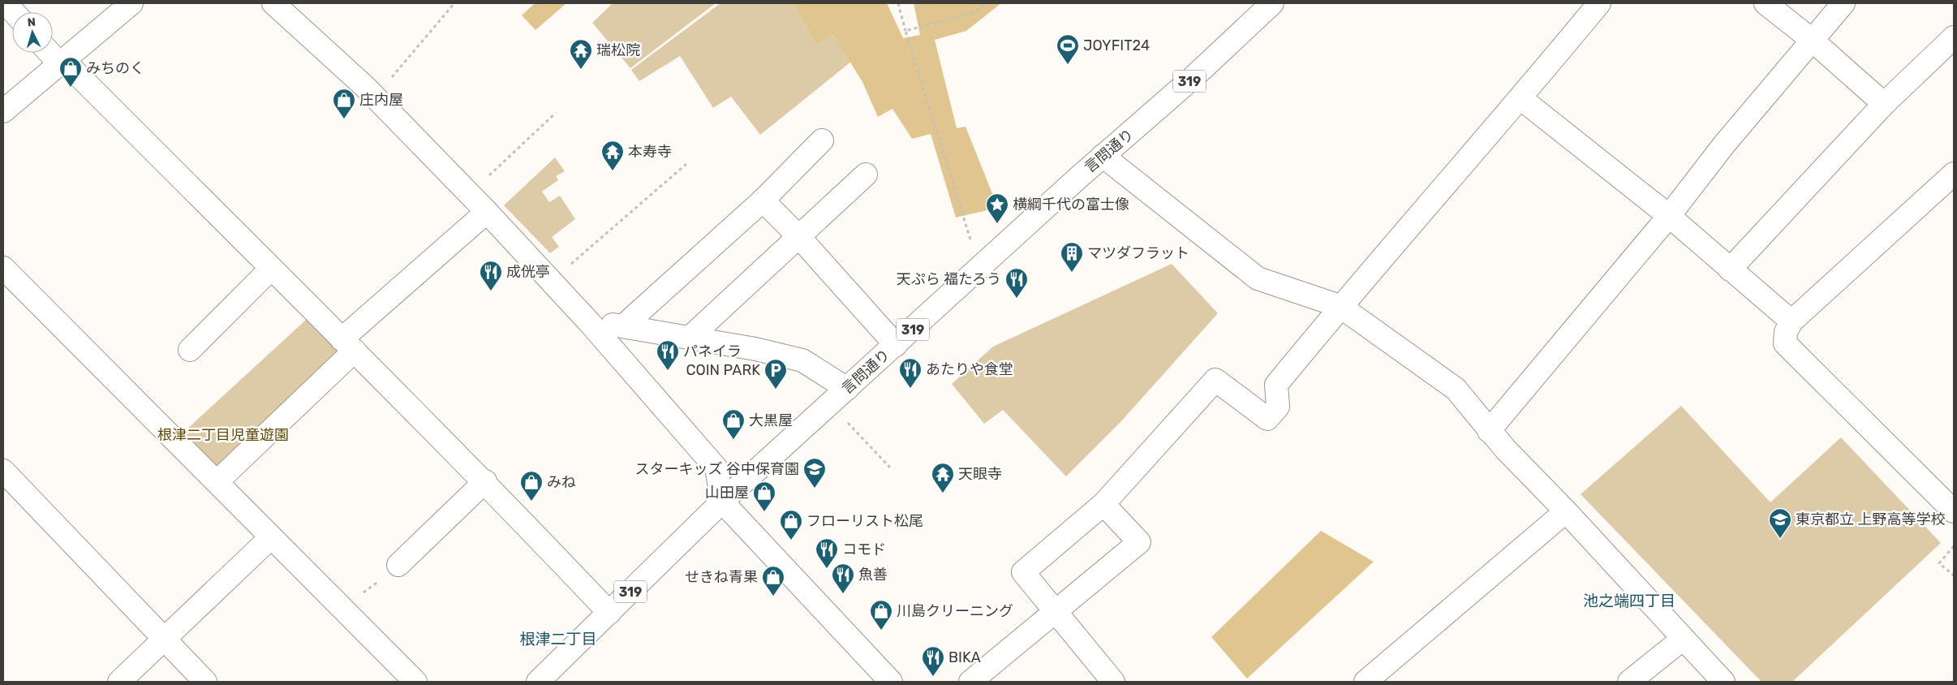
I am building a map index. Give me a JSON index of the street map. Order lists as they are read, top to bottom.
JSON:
{
  "streets": {
    "street": ["319", "言問通り"]
  },
  "districts": ["池之端四丁目", "根津二丁目"],
  "parks": ["根津二丁目児童遊園"],
  "places": {
    "sports": ["JOYFIT24"],
    "temple": ["瑞松院", "本寿寺", "天眼寺"],
    "shop": [
      "みちのく",
      "庄内屋",
      "大黒屋",
      "みね",
      "山田屋",
      "フローリスト松尾",
      "せきね青果",
      "川島クリーニング"
    ],
    "place": ["横綱千代の富士像"],
    "building": ["マツダフラット"],
    "restaurant": [
      "成侊亭",
      "天ぷら 福たろう",
      "パネイラ",
      "あたりや食堂",
      "コモド",
      "魚善",
      "BIKA"
    ],
    "parking": ["COIN PARK"],
    "school or university": ["スターキッズ 谷中保育園", "東京都立 上野高等学校"]
  },
  "north": "top"
}
